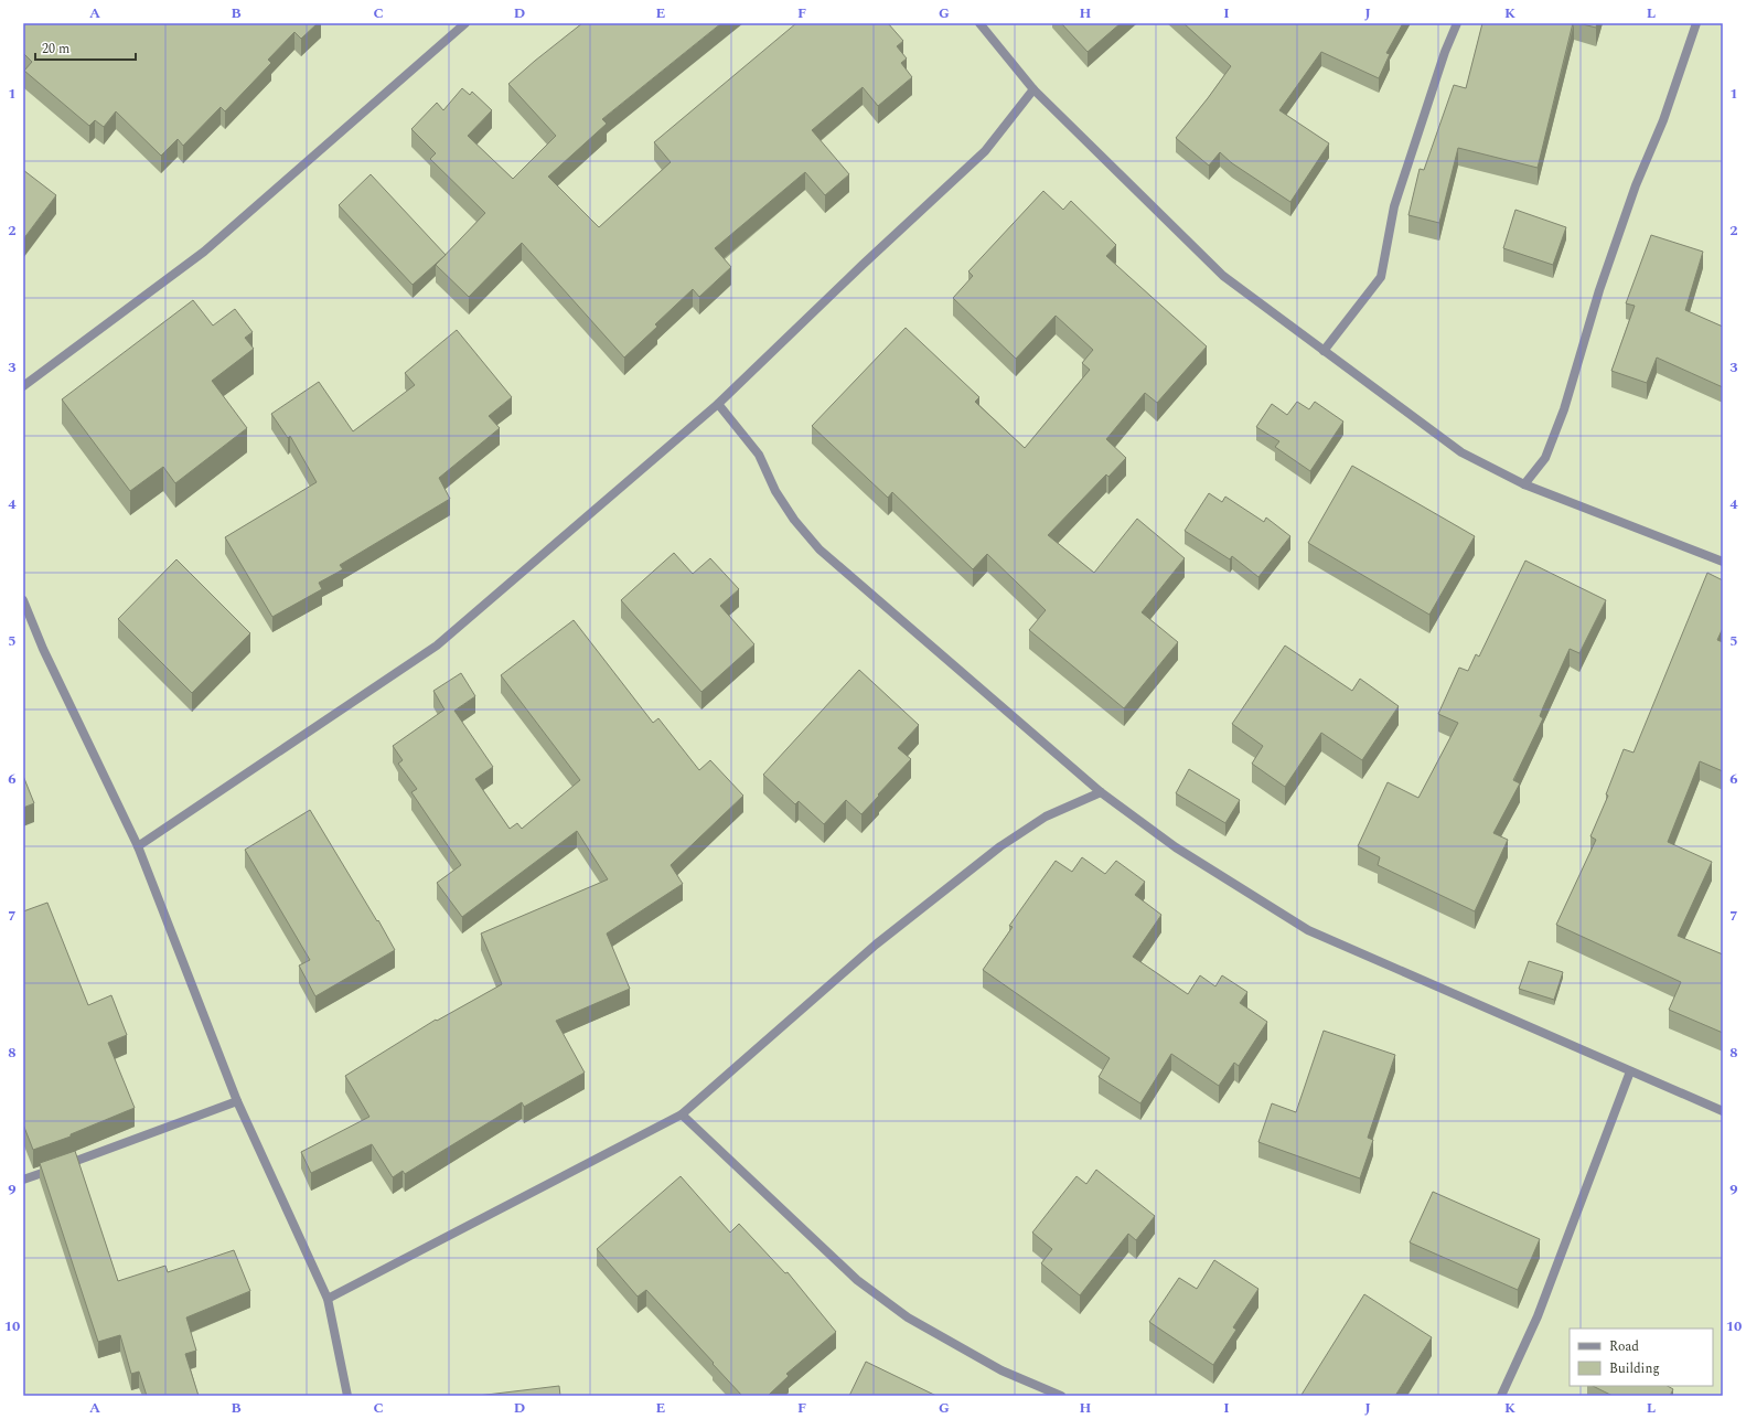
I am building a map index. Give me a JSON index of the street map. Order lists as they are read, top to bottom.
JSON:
{
  "legend": ["Road", "Building"],
  "scale_bar": "20 m",
  "grid": {
    "columns": [
      "A",
      "B",
      "C",
      "D",
      "E",
      "F",
      "G",
      "H",
      "I",
      "J",
      "K",
      "L"
    ],
    "rows": [
      "1",
      "2",
      "3",
      "4",
      "5",
      "6",
      "7",
      "8",
      "9",
      "10"
    ]
  }
}
